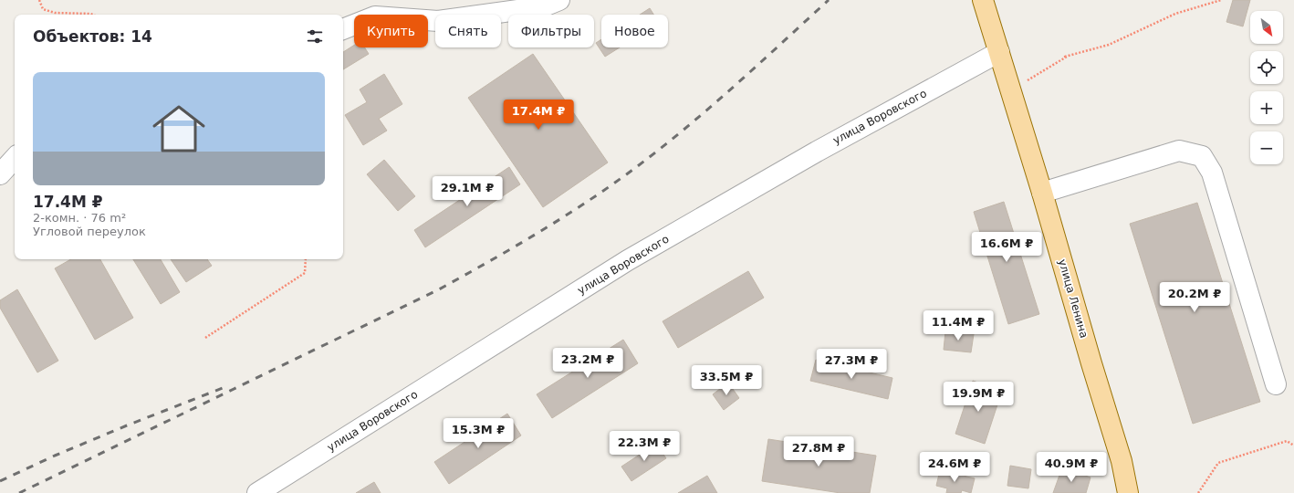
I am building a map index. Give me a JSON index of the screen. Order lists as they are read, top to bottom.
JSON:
{
  "streets": {
    "main road": ["улица Ленина"],
    "street": ["улица Воровского"]
  },
  "crossings": [
    ["улица Воровского", "улица Ленина"]
  ],
  "north": "bottom right",
  "page": {
    "map_buttons": ["+", "−"],
    "chip": [
      "Купить",
      "Снять",
      "Фильтры",
      "Новое"
    ],
    "heading": "Объектов: 14",
    "list": [
      {
        "name": "17.4M ₽",
        "note": "2-комн. · 76 m² · Угловой переулок"
      }
    ],
    "price": [
      "17.4M ₽",
      "29.1M ₽",
      "16.6M ₽",
      "20.2M ₽",
      "11.4M ₽",
      "23.2M ₽",
      "27.3M ₽",
      "33.5M ₽",
      "19.9M ₽",
      "15.3M ₽",
      "22.3M ₽",
      "27.8M ₽",
      "24.6M ₽",
      "40.9M ₽"
    ]
  }
}
